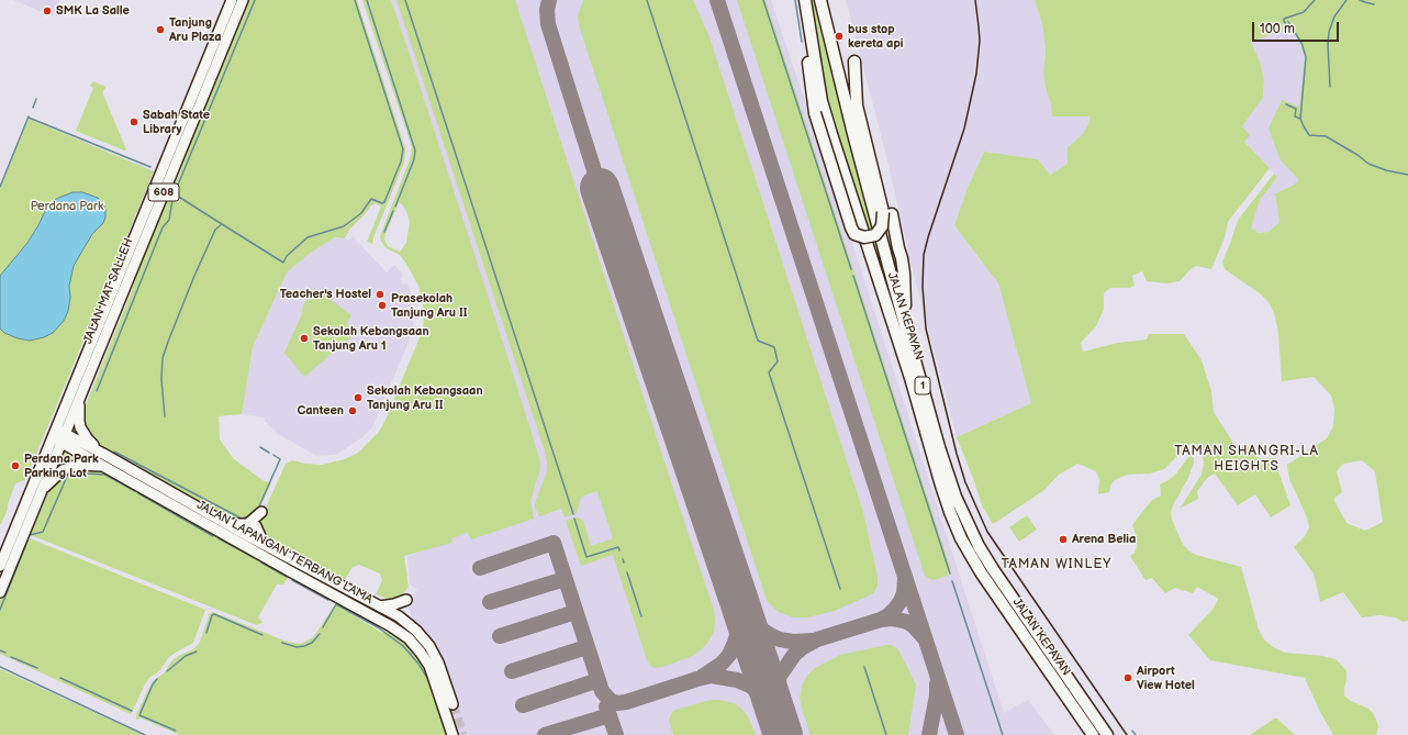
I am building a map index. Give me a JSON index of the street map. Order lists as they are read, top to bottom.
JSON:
{
  "streets": {
    "highway": ["JALAN KEPAYAN", "1"],
    "main road": ["608", "JALAN MAT SALLEH", "JALAN LAPANGAN TERBANG LAMA"]
  },
  "crossings": [
    ["JALAN MAT SALLEH", "JALAN LAPANGAN TERBANG LAMA"]
  ],
  "districts": ["TAMAN SHANGRI-LA HEIGHTS", "TAMAN WINLEY"],
  "parks": ["Perdana Park"],
  "places": [
    "SMK La Salle",
    "Tanjung Aru Plaza",
    "bus stop kereta api",
    "Sabah State Library",
    "Teacher's Hostel",
    "Prasekolah Tanjung Aru II",
    "Sekolah Kebangsaan Tanjung Aru 1",
    "Sekolah Kebangsaan Tanjung Aru II",
    "Canteen",
    "Perdana Park Parking Lot",
    "Arena Belia",
    "Airport View Hotel"
  ],
  "scale_bar": "100 m"
}
